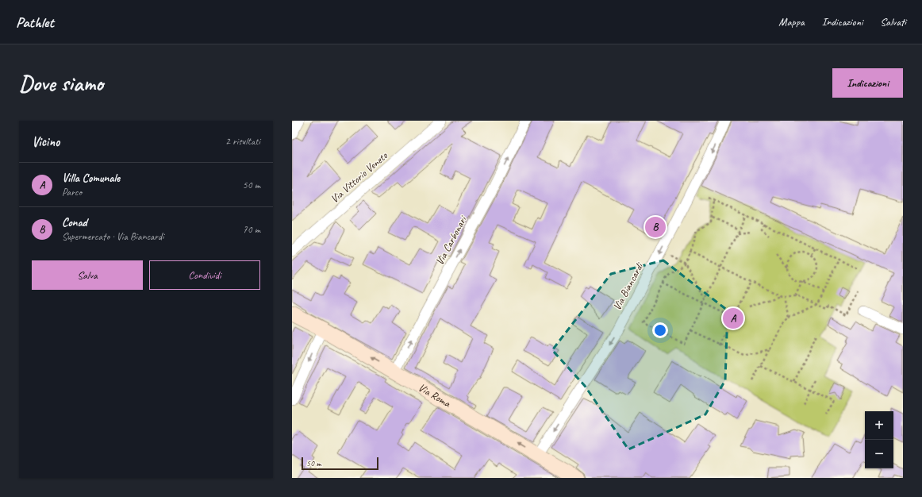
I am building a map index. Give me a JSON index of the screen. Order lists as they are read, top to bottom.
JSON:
{
  "streets": {
    "street": [
      "Via Vittorio Veneto",
      "Via Carbonari",
      "Via Biancardi",
      "Via Roma"
    ]
  },
  "crossings": [
    ["Via Carbonari", "Via Roma"],
    ["Via Biancardi", "Via Roma"]
  ],
  "one_way": ["Via Carbonari", "Via Biancardi", "Via Roma"],
  "scale_bar": "50 m",
  "page": {
    "header": "Pathlet",
    "nav": ["Mappa", "Indicazioni", "Salvati"],
    "buttons": [
      "Indicazioni",
      ["Salva", "Condividi"]
    ],
    "title": "Dove siamo",
    "heading": ["Vicino", "2 risultati"],
    "list": [
      {
        "mark": "A",
        "name": "Villa Comunale",
        "note": "Parco",
        "value": "50 m"
      },
      {
        "mark": "B",
        "name": "Conad",
        "note": "Supermercato · Via Biancardi",
        "value": "70 m"
      }
    ],
    "pins": ["B", "A"],
    "map_buttons": ["+", "−"],
    "scale": "50 m"
  }
}
